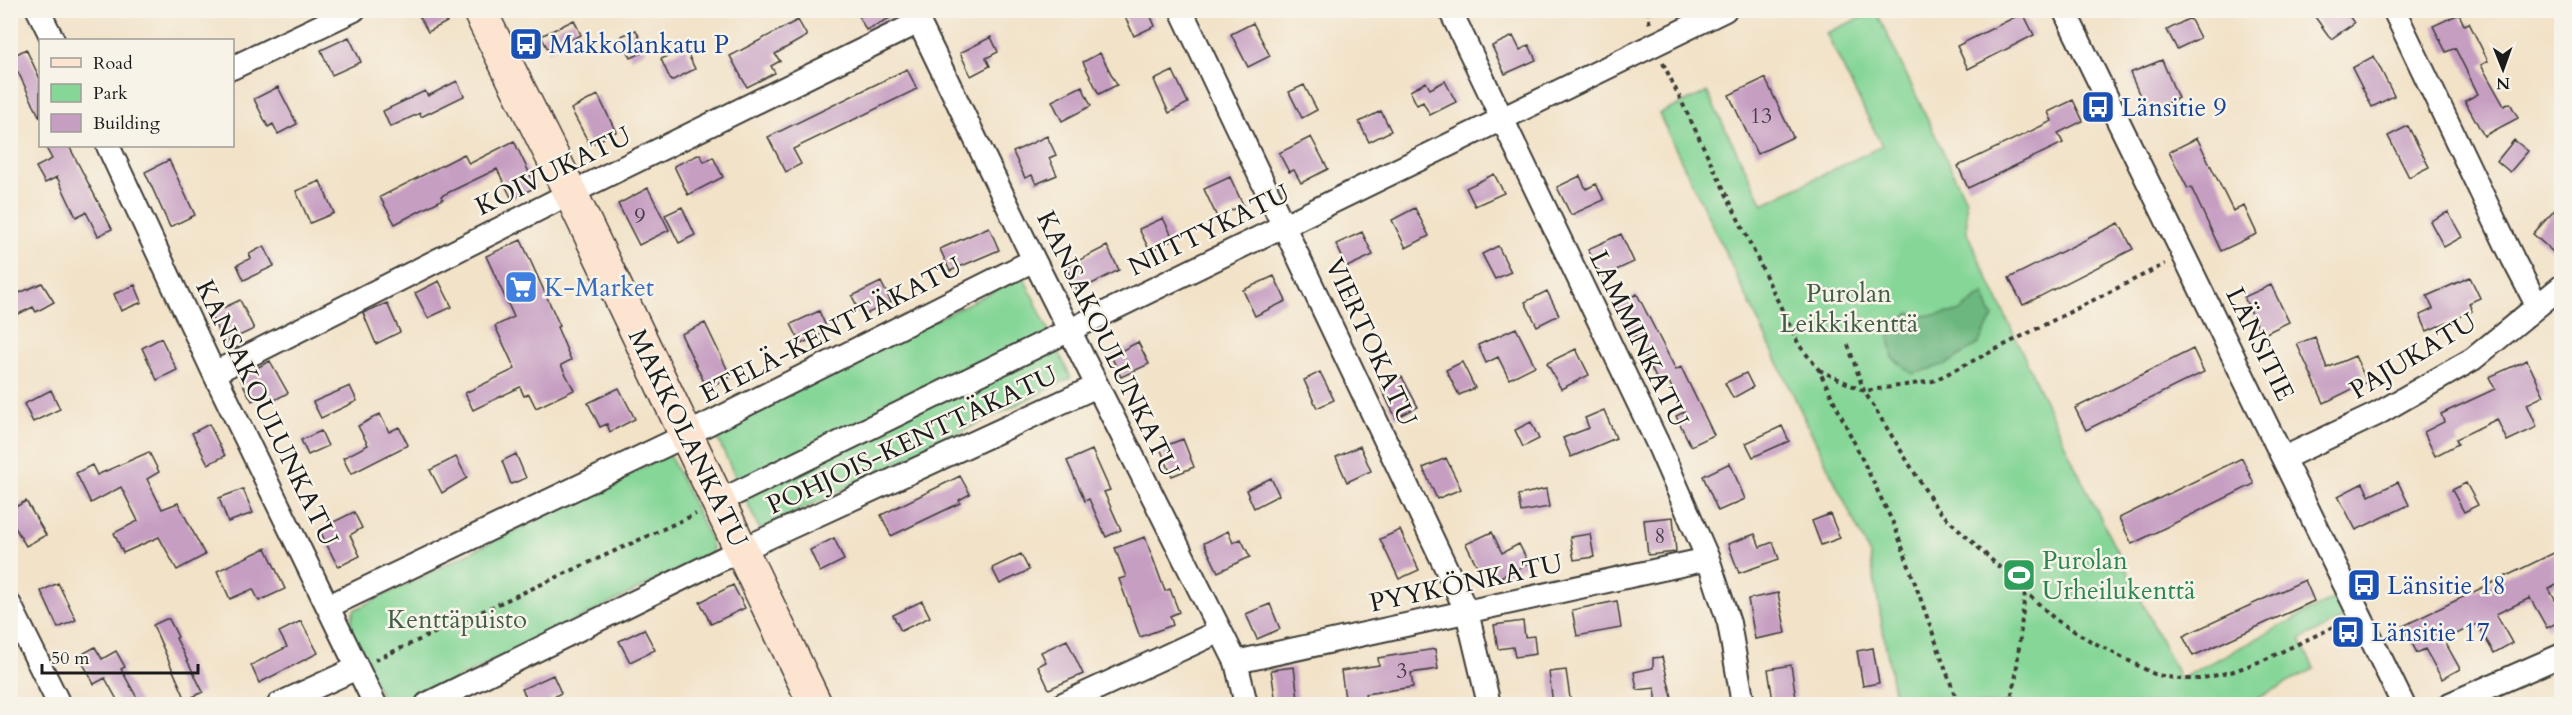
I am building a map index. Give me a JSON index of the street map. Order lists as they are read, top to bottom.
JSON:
{
  "streets": {
    "street": [
      "KOIVUKATU",
      "NIITTYKATU",
      "ETELÄ-KENTTÄKATU",
      "LAMMINKATU",
      "VIERTOKATU",
      "KANSAKOULUNKATU",
      "LÄNSITIE",
      "PAJUKATU",
      "MAKKOLANKATU",
      "POHJOIS-KENTTÄKATU",
      "PYYKÖNKATU"
    ]
  },
  "crossings": [
    ["KOIVUKATU", "KANSAKOULUNKATU"],
    ["KOIVUKATU", "MAKKOLANKATU"],
    ["NIITTYKATU", "LAMMINKATU"],
    ["NIITTYKATU", "VIERTOKATU"],
    ["NIITTYKATU", "KANSAKOULUNKATU"],
    ["NIITTYKATU", "MAKKOLANKATU"],
    ["ETELÄ-KENTTÄKATU", "KANSAKOULUNKATU"],
    ["ETELÄ-KENTTÄKATU", "MAKKOLANKATU"],
    ["LAMMINKATU", "PYYKÖNKATU"],
    ["VIERTOKATU", "PYYKÖNKATU"],
    ["KANSAKOULUNKATU", "POHJOIS-KENTTÄKATU"],
    ["KANSAKOULUNKATU", "PYYKÖNKATU"],
    ["LÄNSITIE", "PAJUKATU"],
    ["MAKKOLANKATU", "POHJOIS-KENTTÄKATU"]
  ],
  "parks": ["Purolan Leikkikenttä", "Kenttäpuisto"],
  "places": {
    "bus stop": [
      "Makkolankatu P",
      "Länsitie 9",
      "Länsitie 18",
      "Länsitie 17"
    ],
    "supermarket": ["K-Market"],
    "sports": ["Purolan Urheilukenttä"]
  },
  "house_numbers": [
    "13",
    "9",
    "8",
    "3"
  ],
  "legend": ["Road", "Park", "Building"],
  "scale_bar": "50 m",
  "north": "bottom"
}
